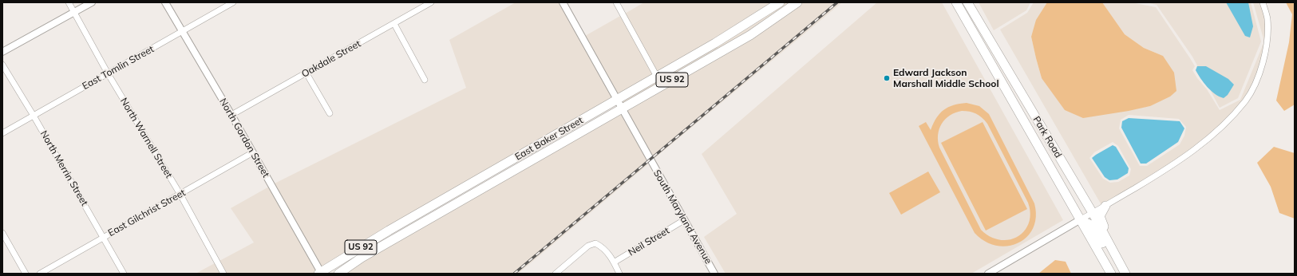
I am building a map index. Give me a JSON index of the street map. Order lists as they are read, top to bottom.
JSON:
{
  "streets": {
    "main road": ["US 92", "Park Road", "East Baker Street"],
    "street": [
      "Oakdale Street",
      "East Tomlin Street",
      "North Warnell Street",
      "North Gordon Street",
      "North Merrin Street",
      "East Gilchrist Street",
      "South Maryland Avenue",
      "Neil Street"
    ]
  },
  "crossings": [
    ["Oakdale Street", "North Gordon Street"],
    ["East Tomlin Street", "North Warnell Street"],
    ["East Tomlin Street", "North Gordon Street"],
    ["East Tomlin Street", "North Merrin Street"],
    ["North Warnell Street", "East Gilchrist Street"],
    ["North Gordon Street", "East Baker Street"],
    ["North Gordon Street", "East Gilchrist Street"],
    ["East Baker Street", "South Maryland Avenue"],
    ["North Merrin Street", "East Gilchrist Street"],
    ["South Maryland Avenue", "Neil Street"]
  ],
  "places": ["Edward Jackson Marshall Middle School"]
}
